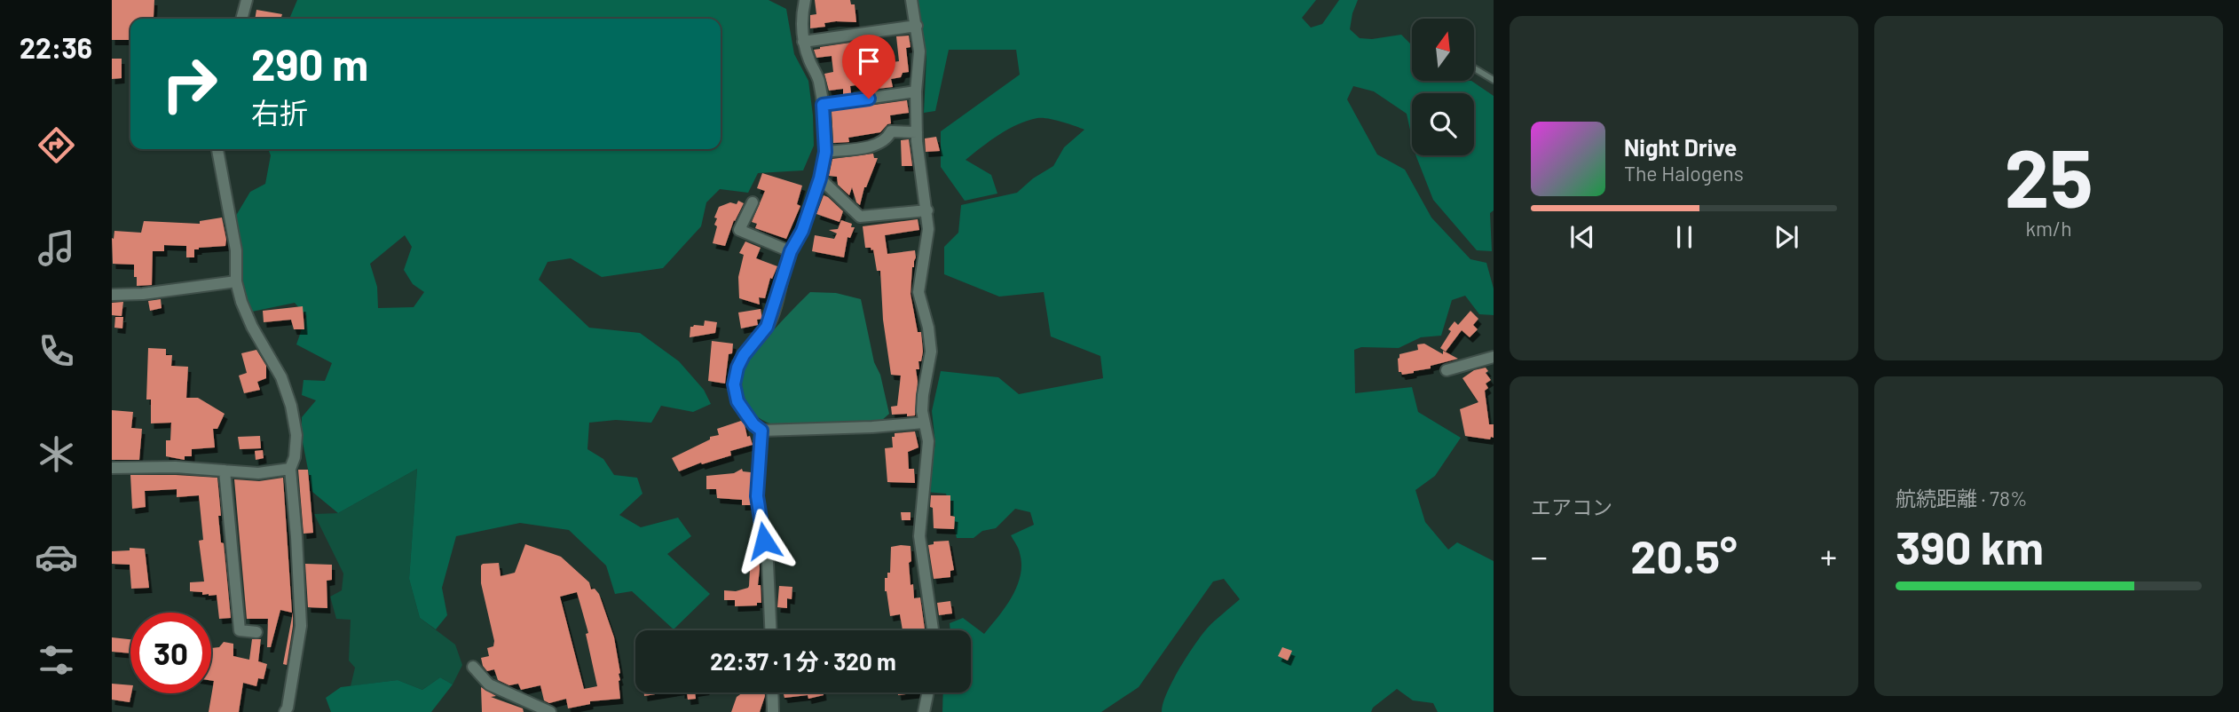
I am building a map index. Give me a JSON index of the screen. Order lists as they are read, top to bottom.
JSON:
{
  "north": "top",
  "page": {
    "tabs": "22:36",
    "tile": [
      ["25", "km/h"],
      "エアコン",
      ["航続距離 · 78%", "390 km"]
    ],
    "turn": ["290 m", "右折"],
    "song": ["Night Drive", "The Halogens"],
    "heat": ["−", "20.5°", "+"],
    "limit": "30",
    "trip": "22:37 · 1 分 · 320 m"
  }
}
